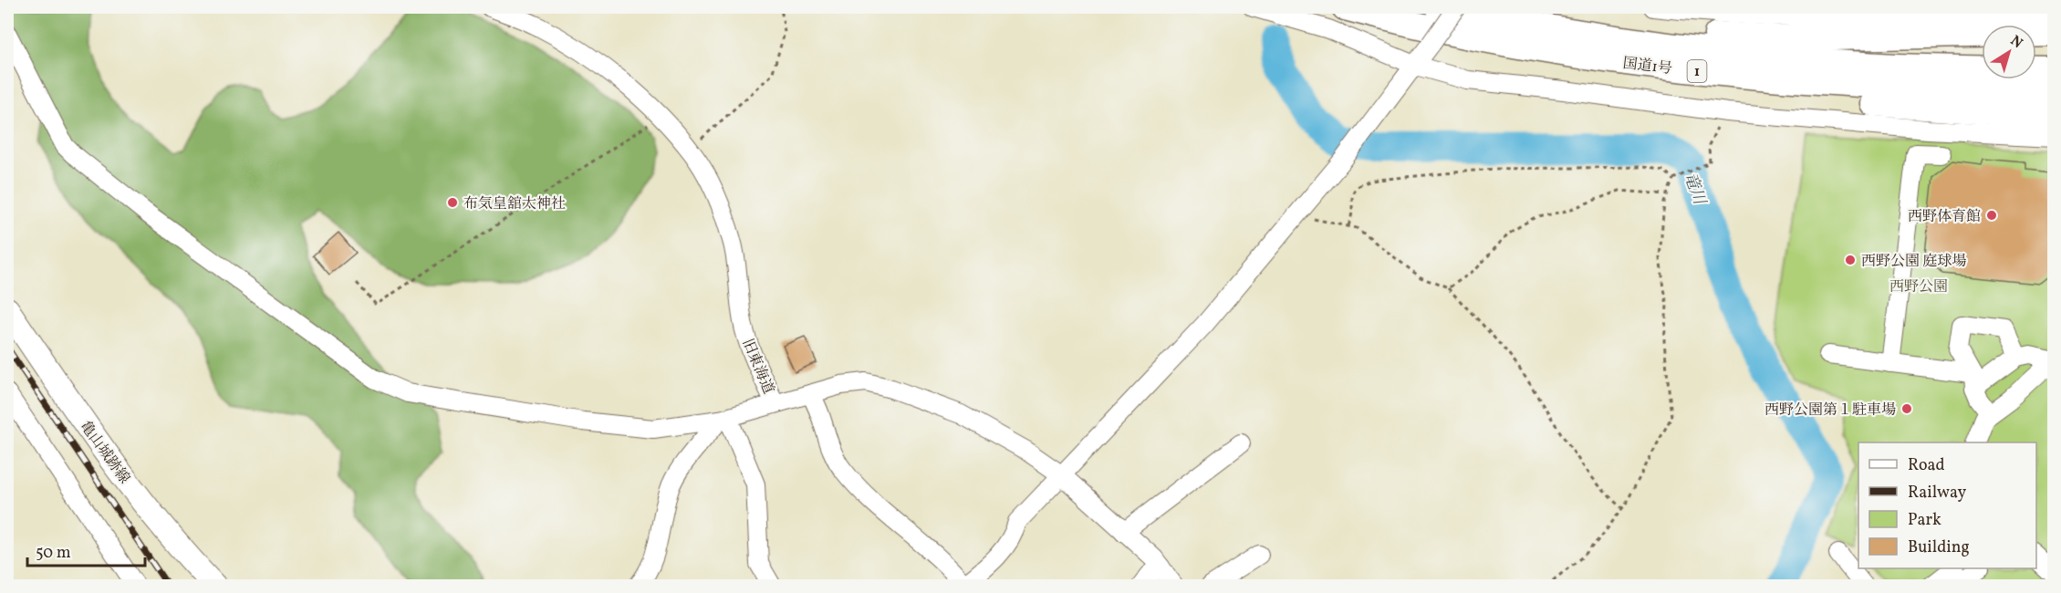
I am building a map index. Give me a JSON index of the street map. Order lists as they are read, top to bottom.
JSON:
{
  "streets": {
    "highway": ["国道1号", "1"],
    "main road": ["亀山城跡線"],
    "street": ["旧東海道"]
  },
  "water": ["竜川"],
  "parks": ["西野公園"],
  "places": [
    "布気皇舘太神社",
    "西野体育館",
    "西野公園 庭球場",
    "西野公園第１駐車場"
  ],
  "legend": [
    "Road",
    "Railway",
    "Park",
    "Building"
  ],
  "scale_bar": "50 m",
  "north": "top right"
}
